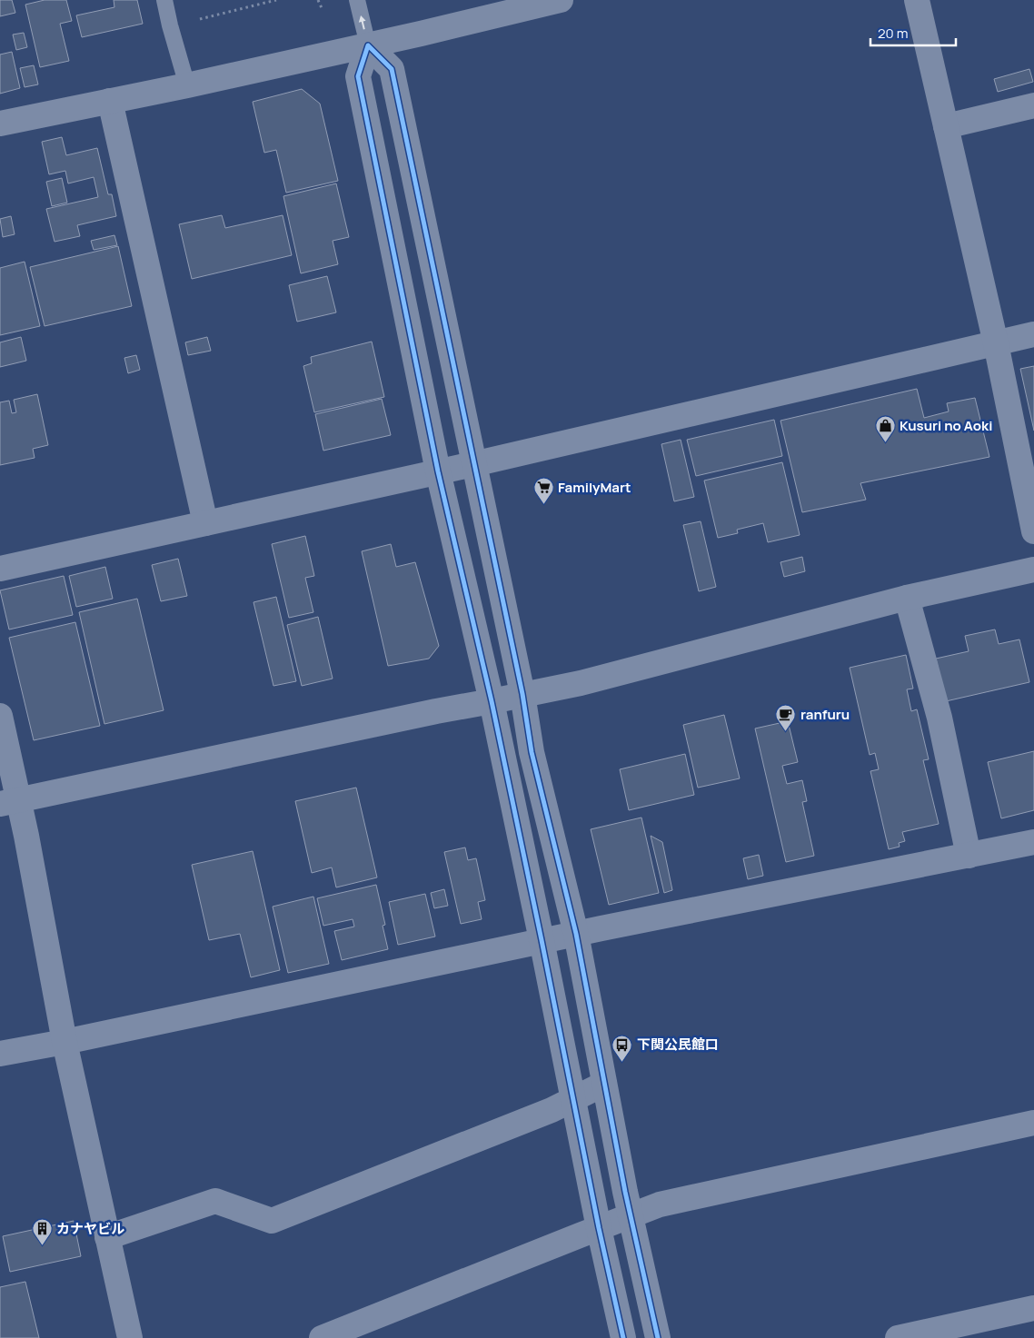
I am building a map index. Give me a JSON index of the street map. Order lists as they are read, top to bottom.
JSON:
{
  "places": {
    "shop": ["Kusuri no Aoki"],
    "supermarket": ["FamilyMart"],
    "cafe": ["ranfuru"],
    "bus stop": ["下関公民館口"],
    "building": ["カナヤビル"]
  },
  "scale_bar": "20 m"
}
